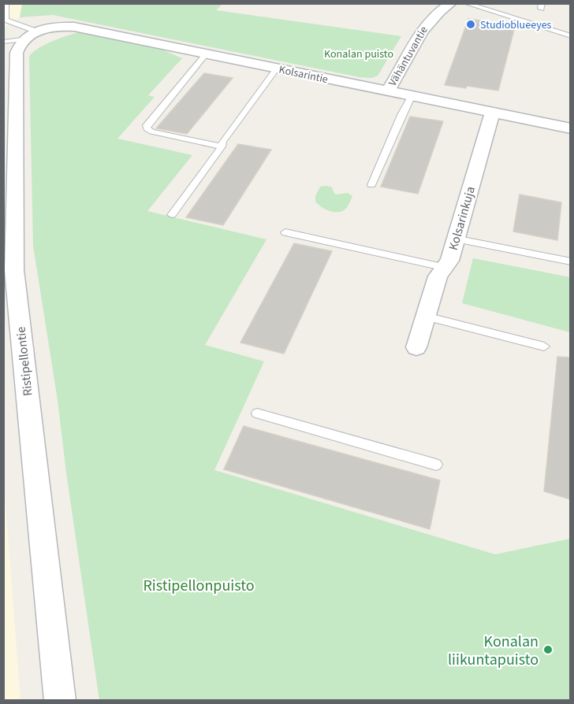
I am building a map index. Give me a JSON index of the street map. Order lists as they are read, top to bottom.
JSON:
{
  "streets": {
    "street": [
      "Vähäntuvantie",
      "Kolsarintie",
      "Kolsarinkuja",
      "Ristipellontie"
    ]
  },
  "crossings": [
    ["Vähäntuvantie", "Kolsarintie"],
    ["Kolsarintie", "Kolsarinkuja"],
    ["Kolsarintie", "Ristipellontie"]
  ],
  "parks": ["Konalan puisto", "Ristipellonpuisto"],
  "places": ["Studioblueeyes", "Konalan liikuntapuisto"]
}
